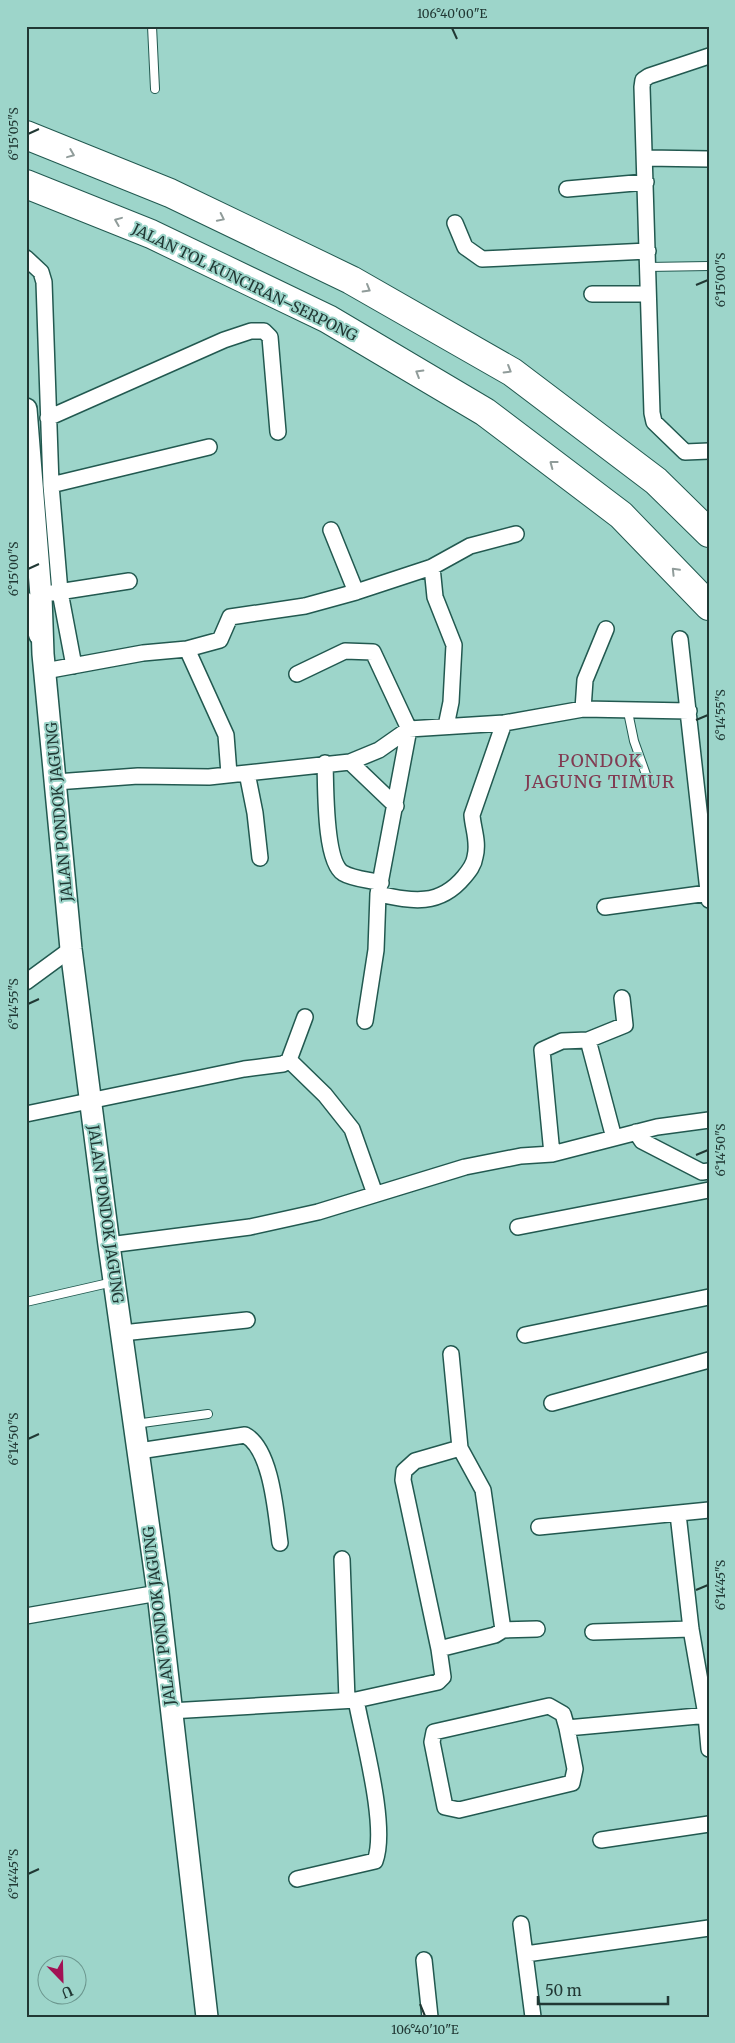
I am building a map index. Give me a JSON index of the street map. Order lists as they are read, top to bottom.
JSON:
{
  "streets": {
    "highway": ["JALAN TOL KUNCIRAN–SERPONG"],
    "street": ["JALAN PONDOK JAGUNG"]
  },
  "districts": ["PONDOK JAGUNG TIMUR"],
  "scale_bar": "50 m",
  "north": "bottom right",
  "coordinates": [
    "106°40'00\"E",
    "6°15'05\"S",
    "6°15'00\"S",
    "6°14'55\"S",
    "6°14'50\"S",
    "6°14'45\"S",
    "106°40'10\"E"
  ]
}
